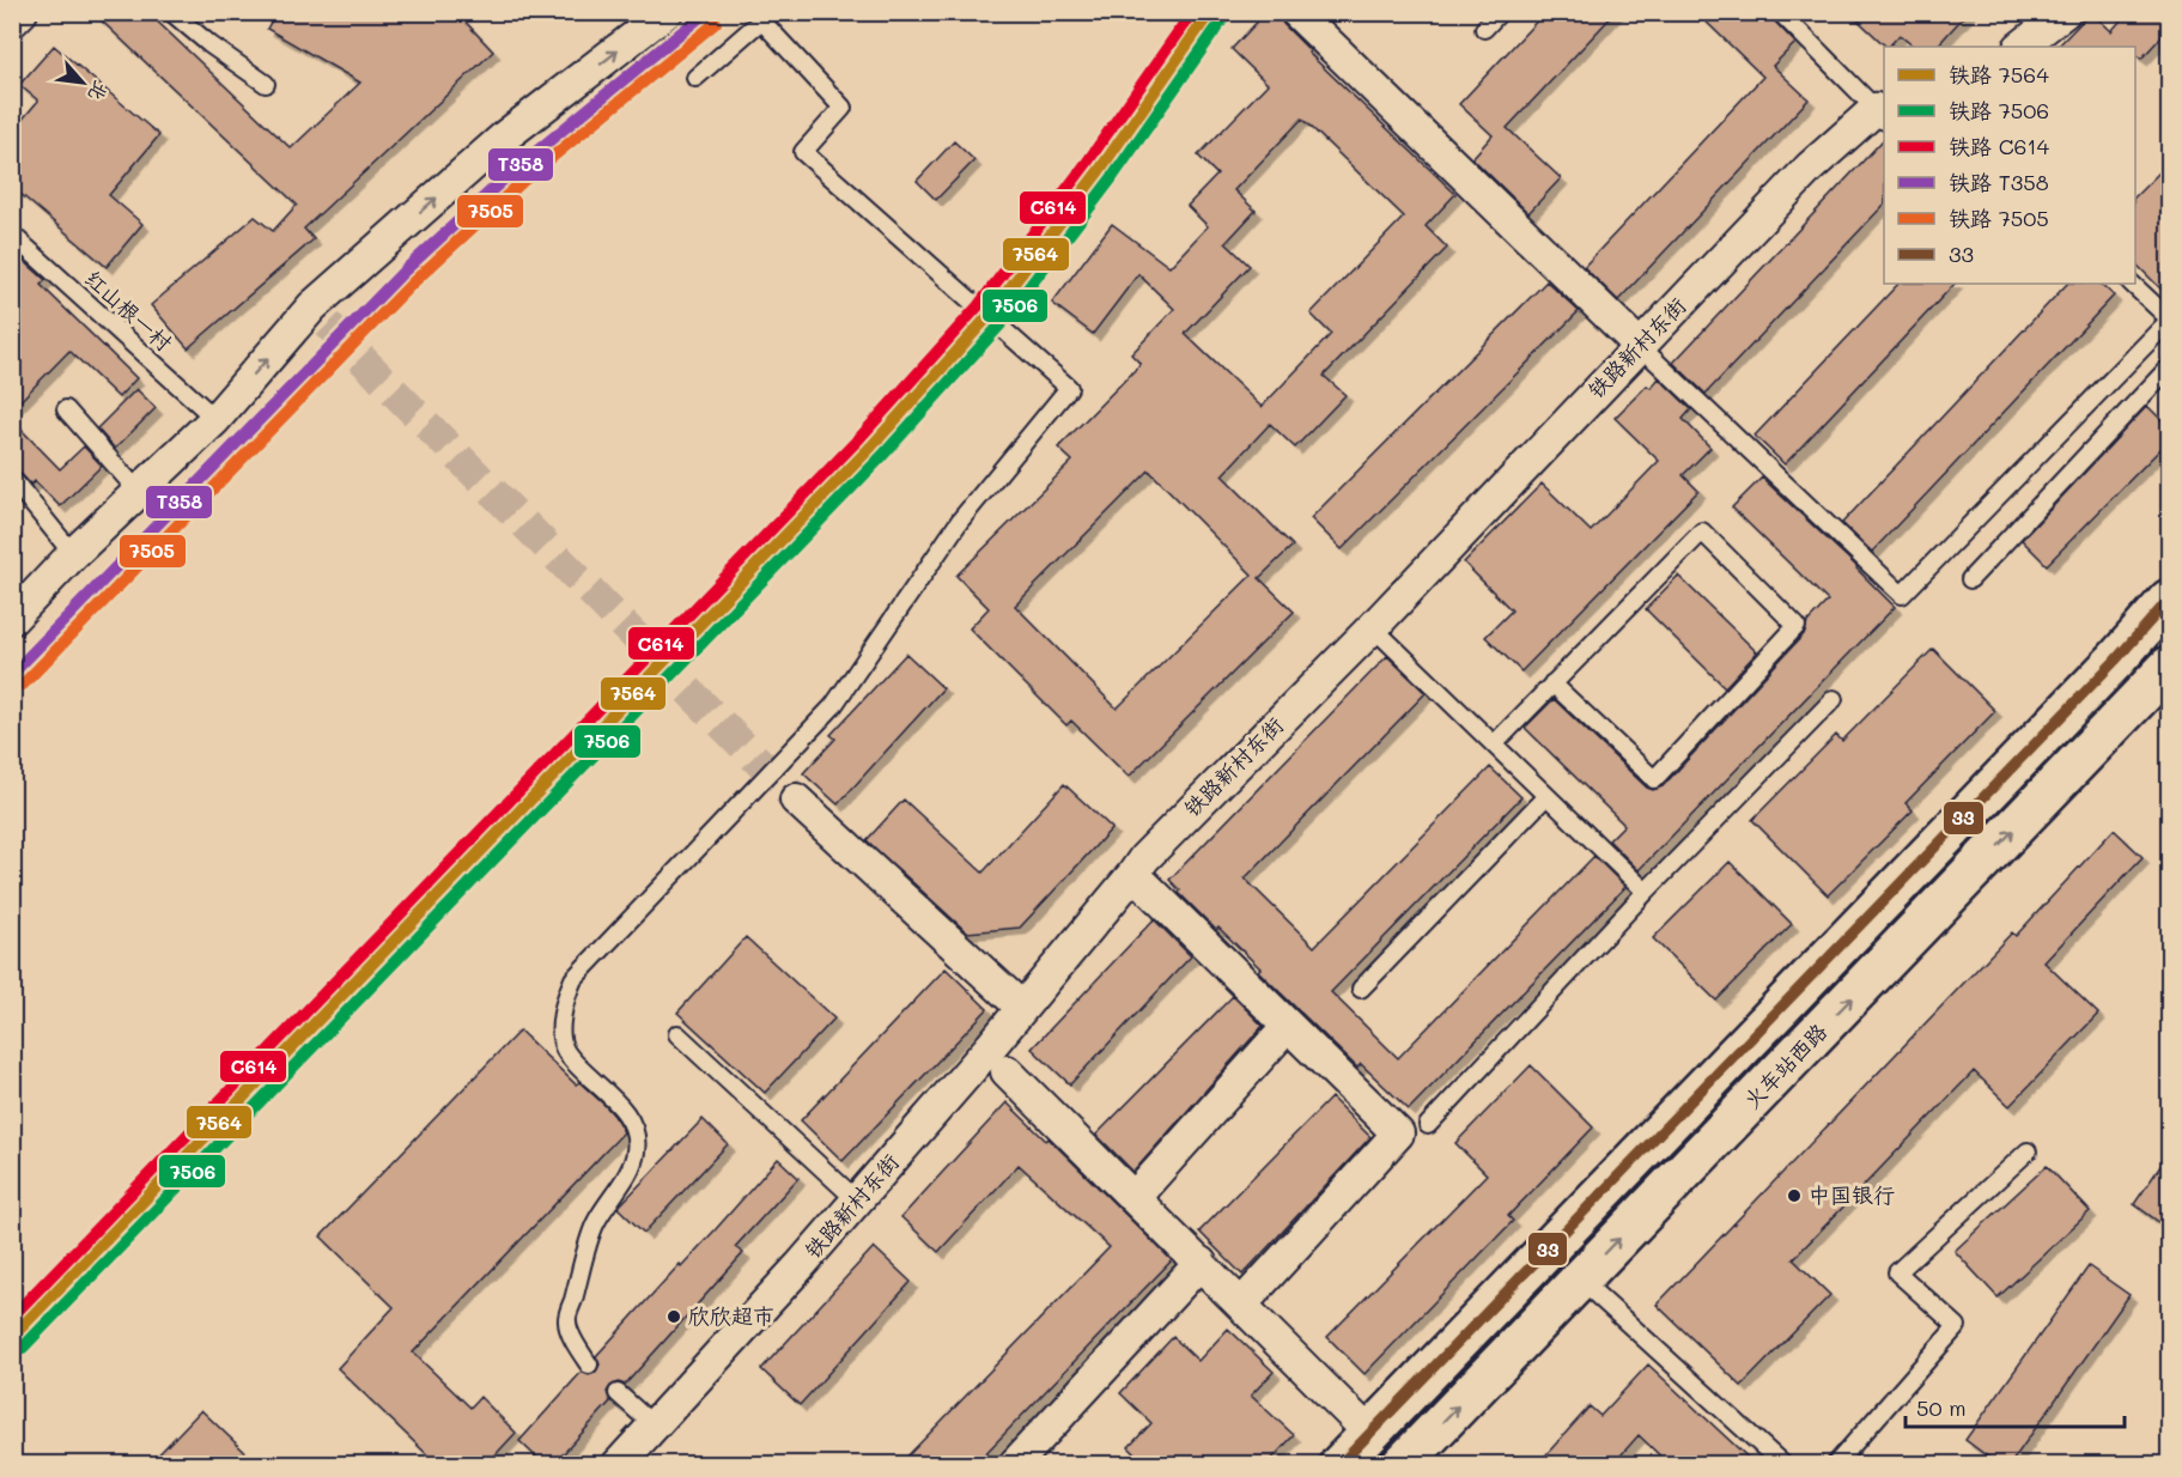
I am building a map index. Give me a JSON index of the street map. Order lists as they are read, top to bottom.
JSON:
{
  "streets": {
    "main road": ["火车站西路"],
    "street": ["铁路新村东街"],
    "lane": ["红山根一村"]
  },
  "places": ["中国银行", "欣欣超市"],
  "lines": [
    "rail line 7564",
    "rail line C614",
    "rail line T358",
    "rail line 7506",
    "rail line 7505",
    "transit line 33"
  ],
  "legend": [
    "铁路 7564",
    "铁路 7506",
    "铁路 C614",
    "铁路 T358",
    "铁路 7505",
    "33"
  ],
  "scale_bar": "50 m",
  "north": "bottom right"
}
